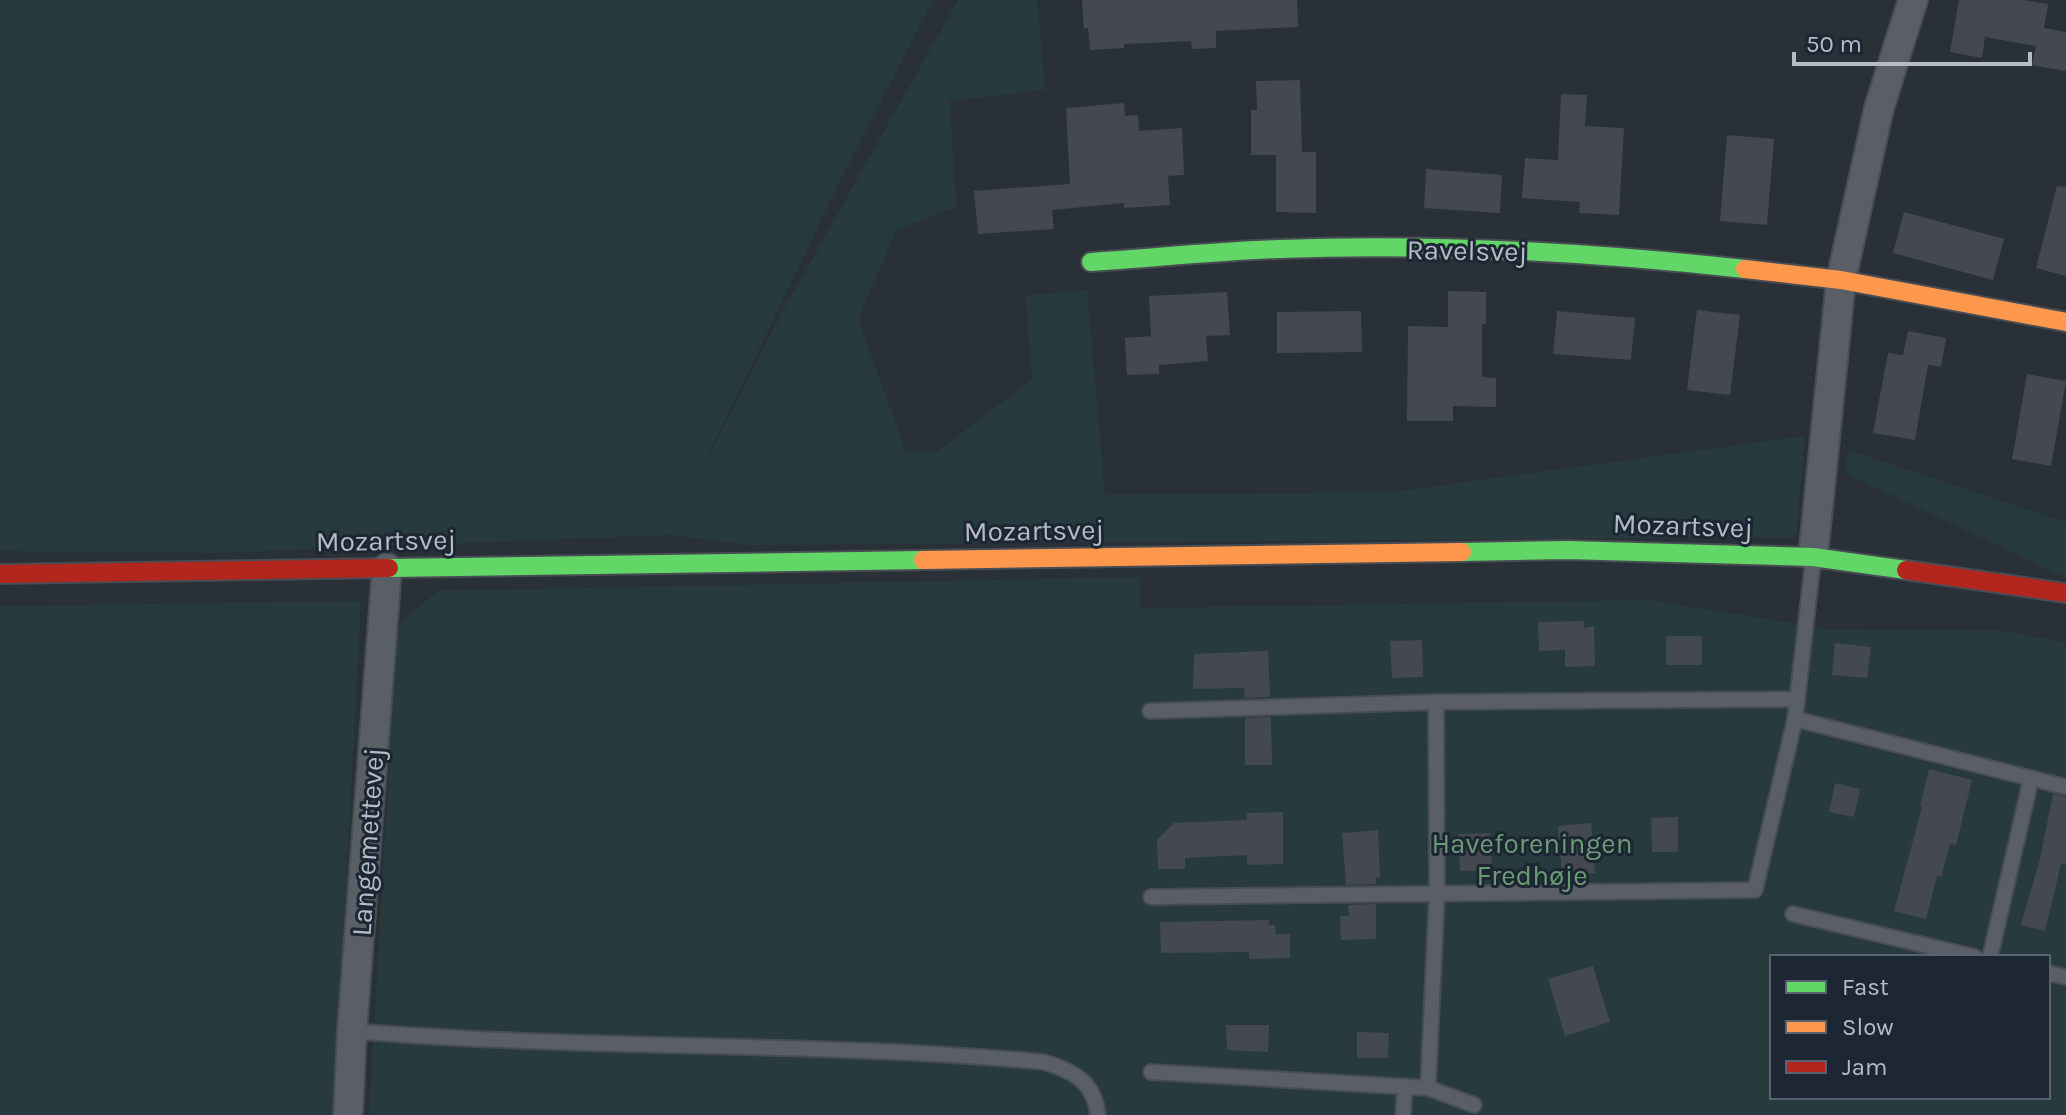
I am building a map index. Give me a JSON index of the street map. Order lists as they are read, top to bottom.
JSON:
{
  "streets": {
    "street": ["Ravelsvej", "Mozartsvej", "Langemettevej"]
  },
  "crossings": [
    ["Mozartsvej", "Langemettevej"]
  ],
  "parks": ["Haveforeningen Fredhøje"],
  "legend": ["Fast", "Slow", "Jam"],
  "scale_bar": "50 m"
}
